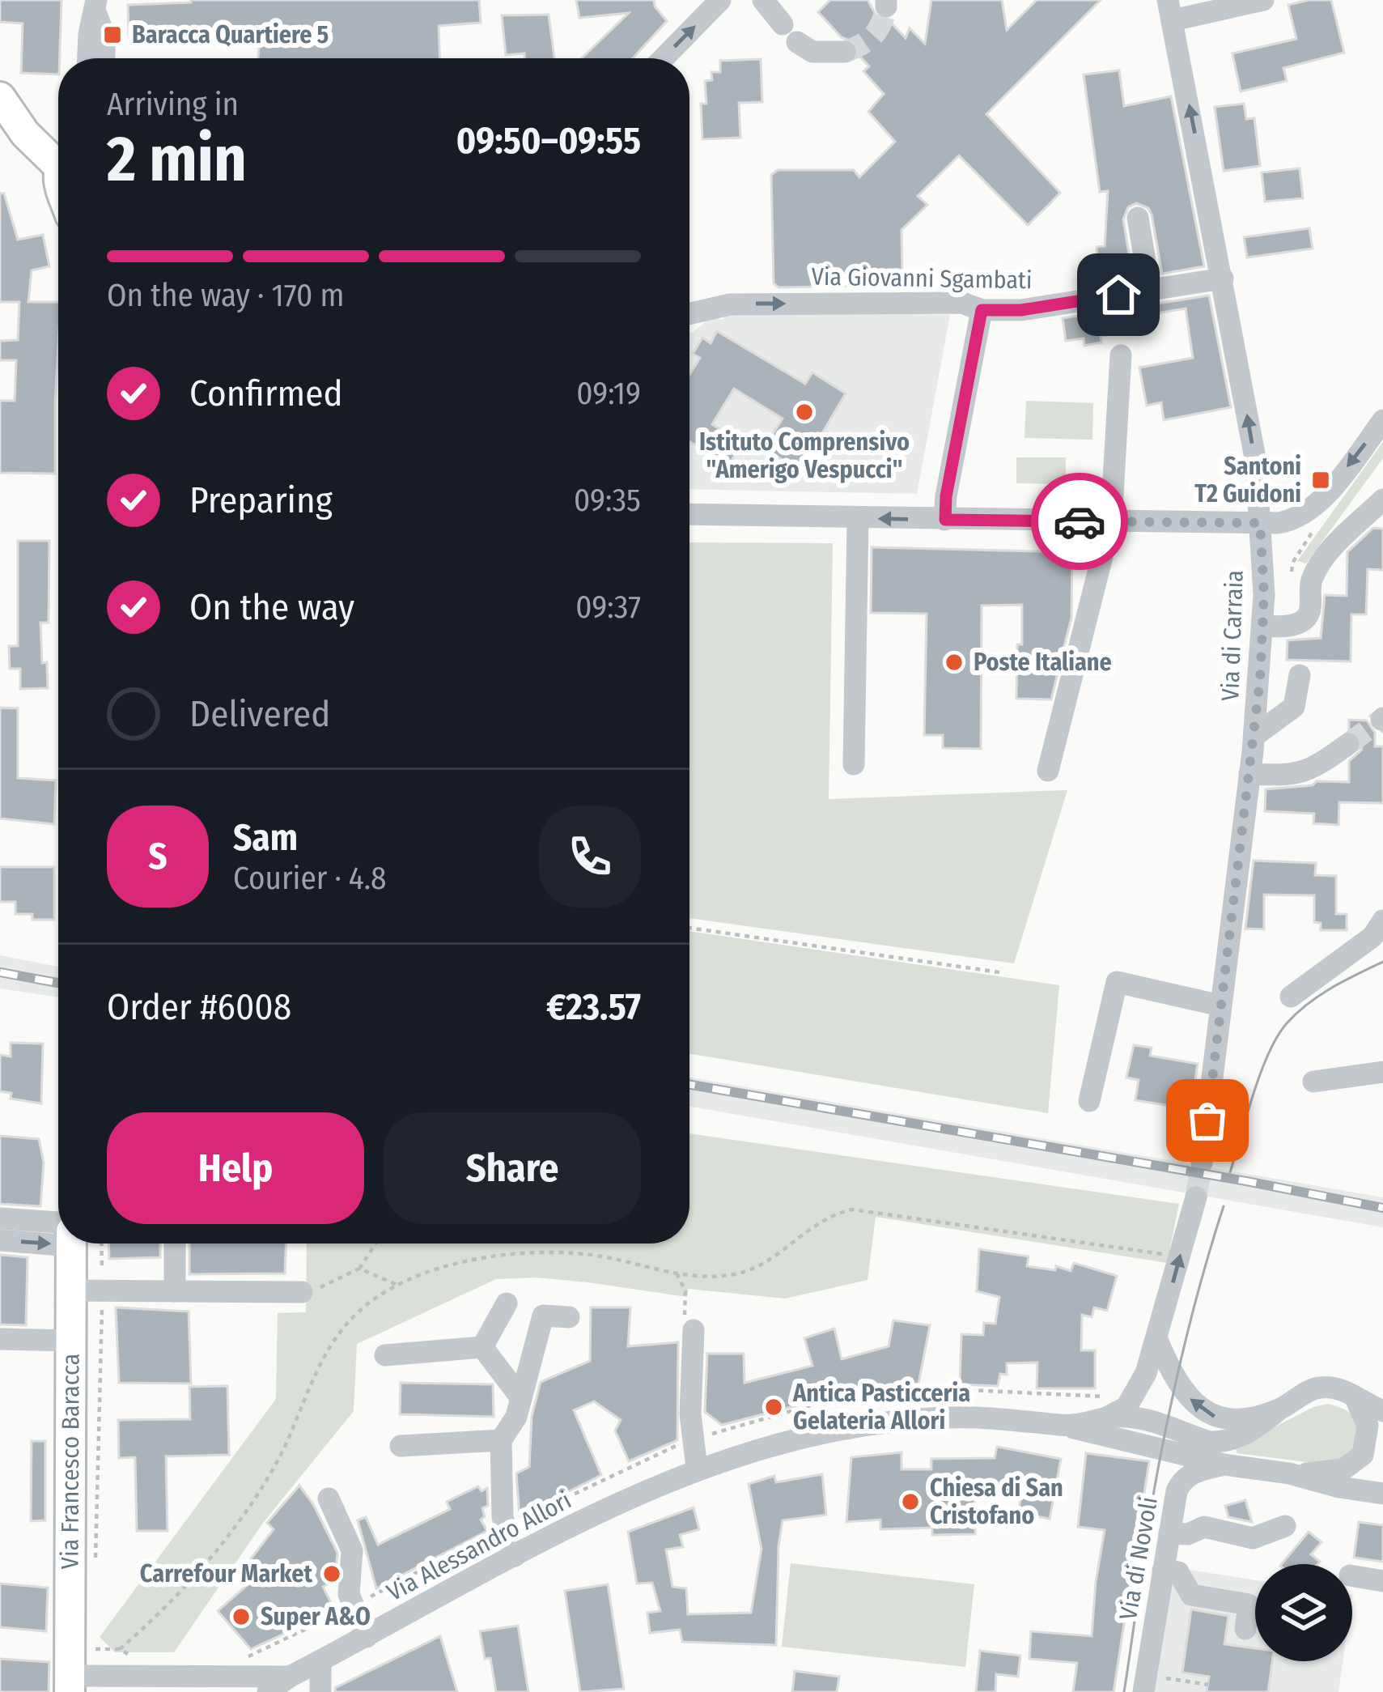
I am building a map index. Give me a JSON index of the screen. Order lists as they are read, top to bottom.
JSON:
{
  "streets": {
    "main road": ["Via Francesco Baracca"],
    "street": [
      "Via Giovanni Sgambati",
      "Via di Carraia",
      "Via Alessandro Allori",
      "Via di Novoli"
    ]
  },
  "crossings": [
    ["Via Giovanni Sgambati", "Via di Carraia"],
    ["Via Francesco Baracca", "Via Alessandro Allori"],
    ["Via Alessandro Allori", "Via di Novoli"]
  ],
  "one_way": ["Via Giovanni Sgambati"],
  "places": {
    "transit": ["Baracca Quartiere 5", "Santoni T2 Guidoni"],
    "other": [
      "Istituto Comprensivo \"Amerigo Vespucci\"",
      "Poste Italiane",
      "Antica Pasticceria Gelateria Allori",
      "Chiesa di San Cristofano",
      "Carrefour Market",
      "Super A&O"
    ]
  },
  "page": {
    "heading": ["2 min", "Arriving in", "09:50–09:55"],
    "panel": [
      "Sam",
      "Courier · 4.8",
      "Order #6008",
      "€23.57"
    ],
    "bar": "On the way · 170 m",
    "list": [
      ["Confirmed", "09:19"],
      ["Preparing", "09:35"],
      ["On the way", "09:37"],
      "Delivered"
    ],
    "round": "S",
    "buttons": ["Help", "Share"]
  }
}
